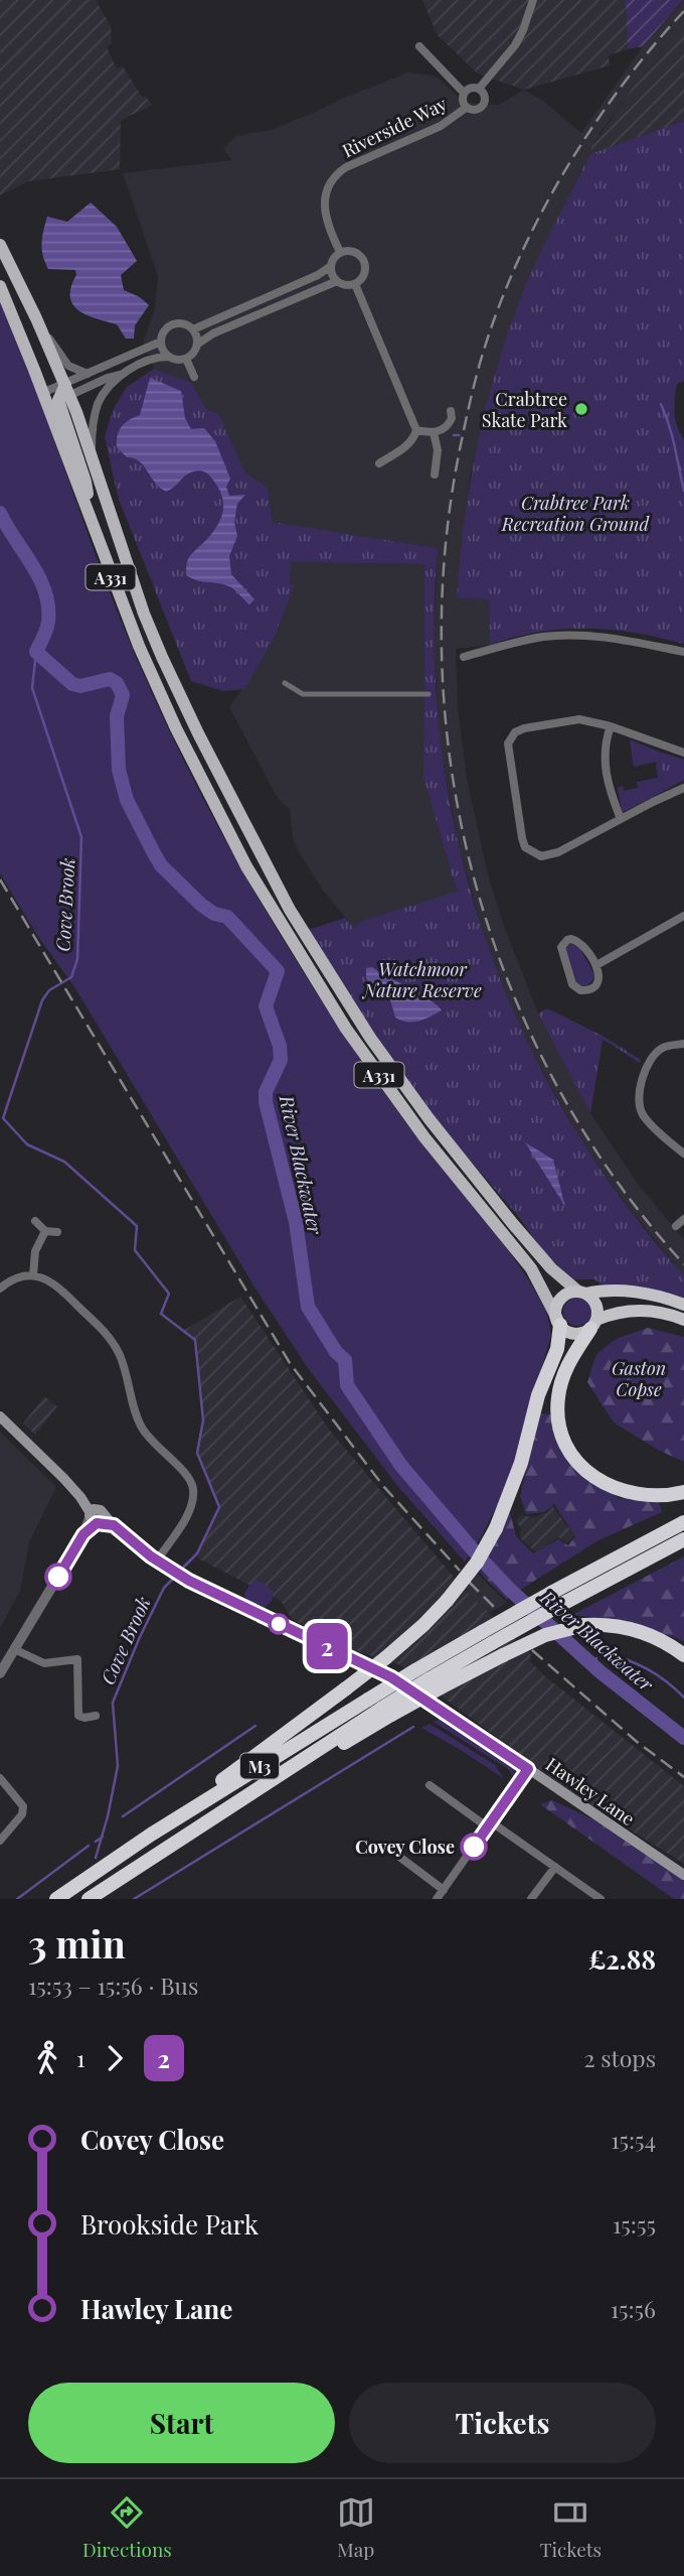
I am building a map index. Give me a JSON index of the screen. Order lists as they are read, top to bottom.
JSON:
{
  "streets": {
    "highway": ["M3"],
    "main road": ["A331", "Hawley Lane"],
    "street": ["Riverside Way"]
  },
  "crossings": [
    ["A331", "M3"]
  ],
  "water": ["Cove Brook", "River Blackwater"],
  "parks": ["Crabtree Park Recreation Ground", "Watchmoor Nature Reserve", "Gaston Copse"],
  "places": ["Crabtree Skate Park", "Covey Close"],
  "lines": ["bus line 2"],
  "page": {
    "on_map": "2",
    "heading": ["3 min", "15:53 – 15:56 · Bus", "£2.88"],
    "legs": ["1", "2", "2 stops"],
    "list": [
      {
        "name": "Covey Close",
        "value": "15:54"
      },
      {
        "name": "Brookside Park",
        "value": "15:55"
      },
      {
        "name": "Hawley Lane",
        "value": "15:56"
      }
    ],
    "buttons": ["Start", "Tickets"],
    "tabs": ["Directions", "Map", "Tickets"]
  }
}
